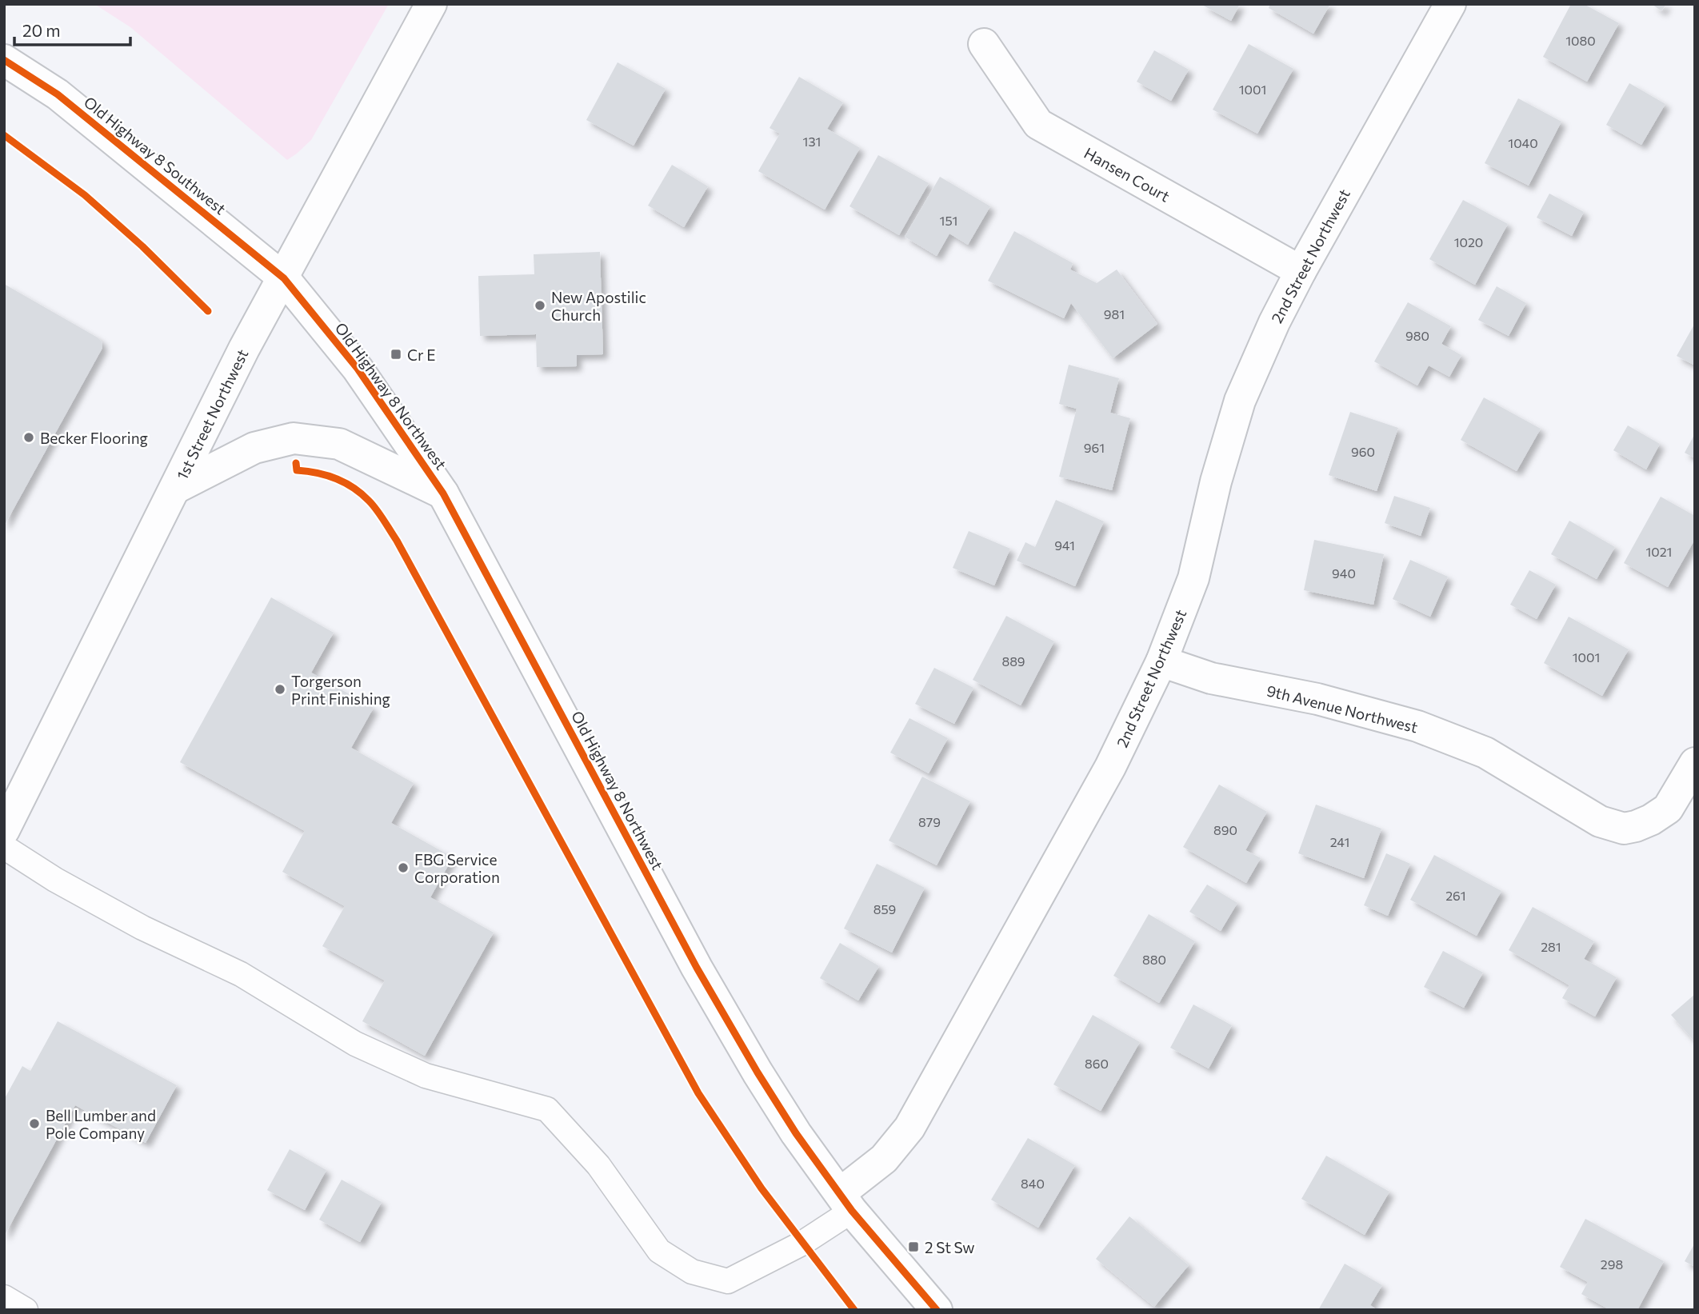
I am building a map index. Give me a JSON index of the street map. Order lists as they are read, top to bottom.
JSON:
{
  "streets": {
    "street": [
      "Old Highway 8 Southwest",
      "Hansen Court",
      "2nd Street Northwest",
      "Old Highway 8 Northwest",
      "1st Street Northwest",
      "9th Avenue Northwest"
    ]
  },
  "crossings": [
    ["Old Highway 8 Southwest", "Old Highway 8 Northwest"],
    ["Old Highway 8 Southwest", "1st Street Northwest"],
    ["Hansen Court", "2nd Street Northwest"],
    ["2nd Street Northwest", "Old Highway 8 Northwest"],
    ["2nd Street Northwest", "9th Avenue Northwest"],
    ["Old Highway 8 Northwest", "1st Street Northwest"]
  ],
  "places": {
    "other": [
      "New Apostilic Church",
      "Becker Flooring",
      "Torgerson Print Finishing",
      "FBG Service Corporation",
      "Bell Lumber and Pole Company"
    ],
    "transit": ["Cr E", "2 St Sw"]
  },
  "house_numbers": [
    "1080",
    "1001",
    "131",
    "1040",
    "151",
    "1020",
    "981",
    "980",
    "961",
    "960",
    "941",
    "1021",
    "940",
    "1001",
    "889",
    "879",
    "890",
    "241",
    "261",
    "859",
    "281",
    "880",
    "860",
    "840",
    "298"
  ],
  "scale_bar": "20 m"
}
